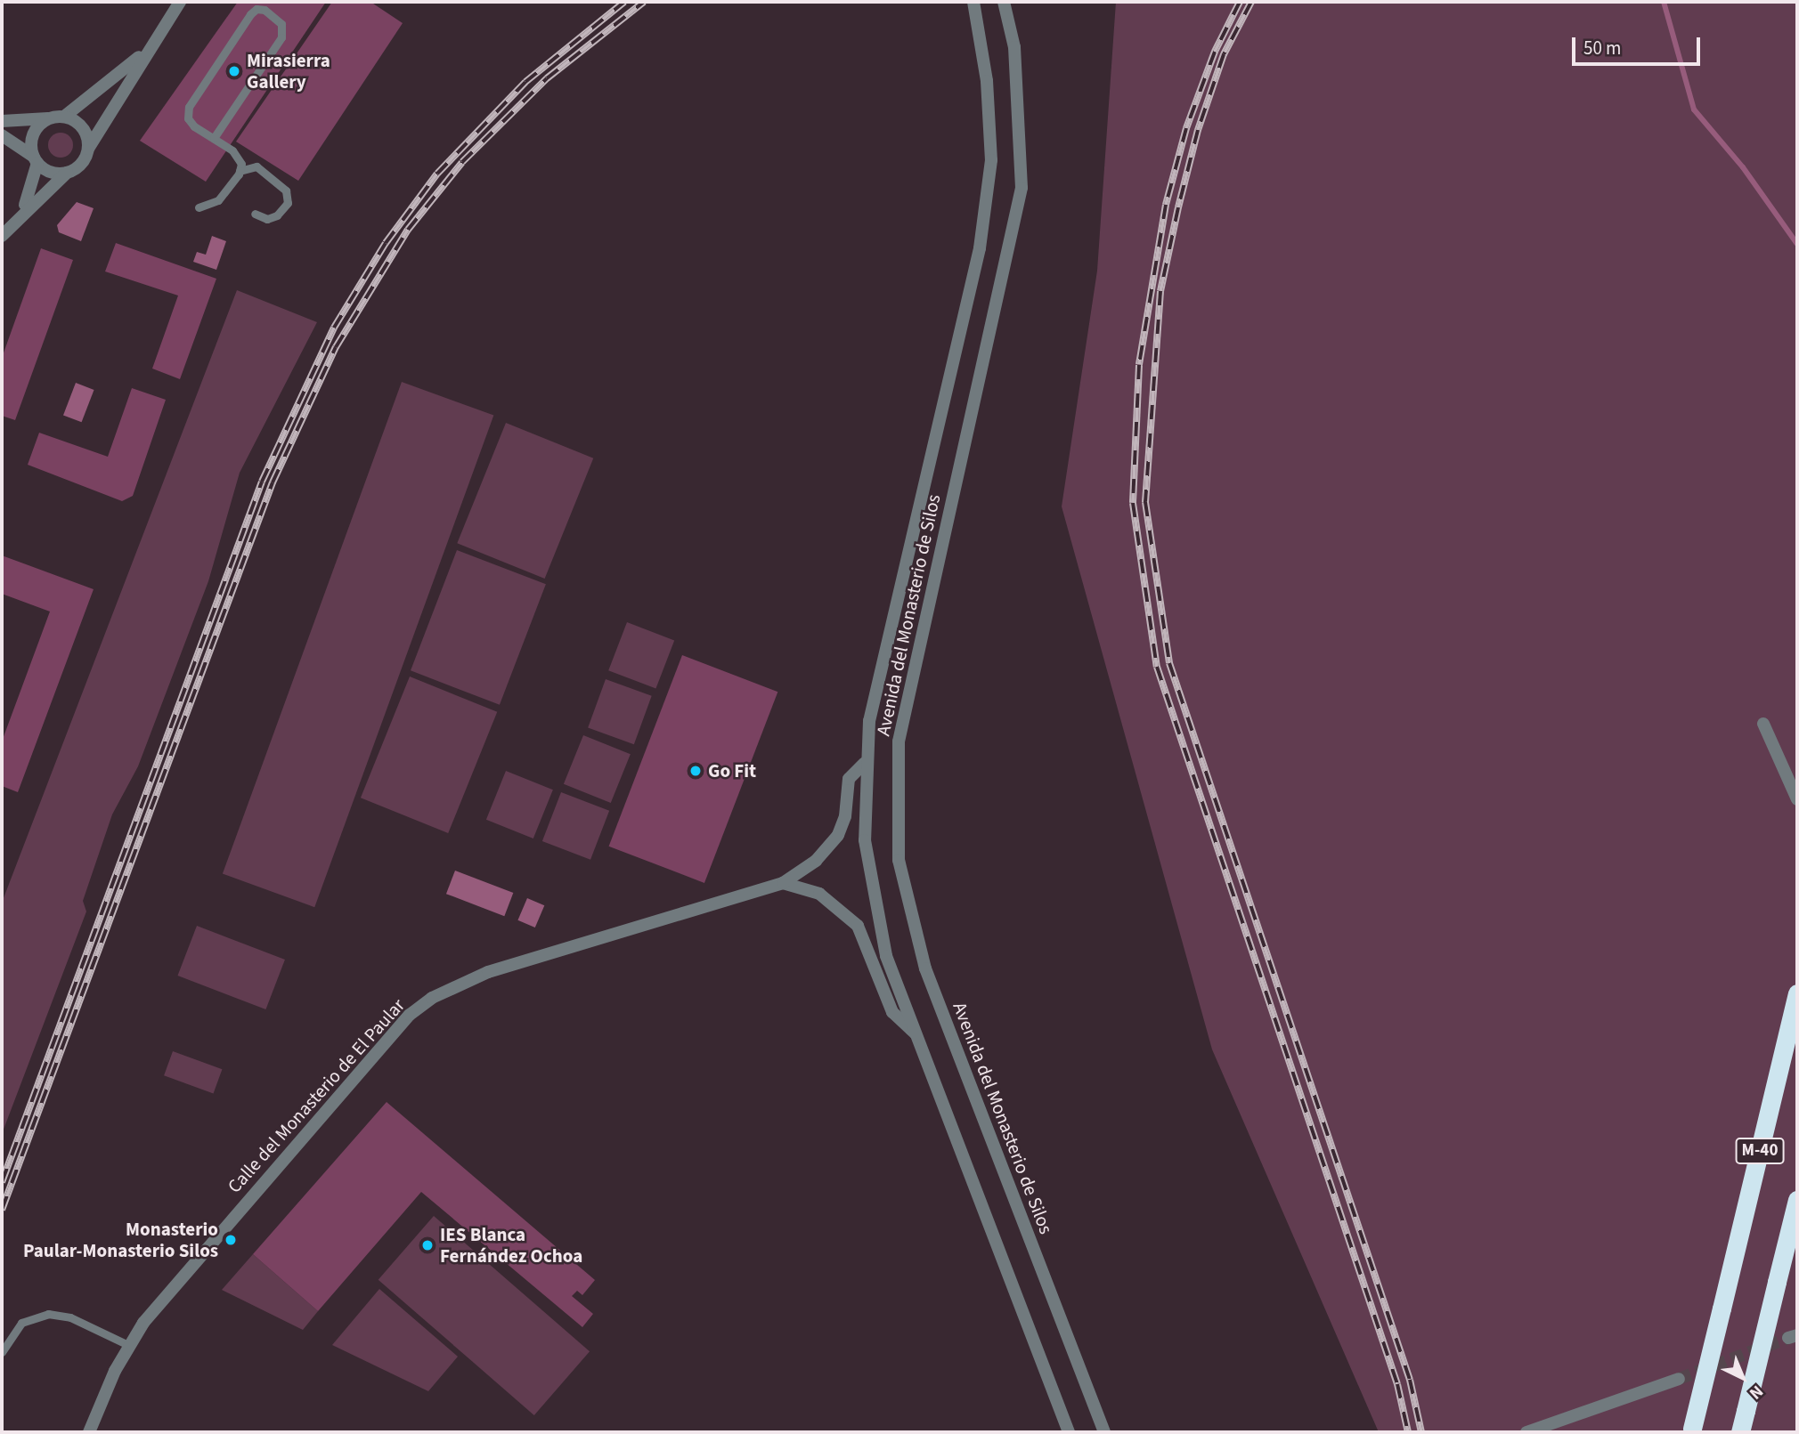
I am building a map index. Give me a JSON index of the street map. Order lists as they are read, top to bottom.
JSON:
{
  "streets": {
    "highway": ["M-40"],
    "street": ["Avenida del Monasterio de Silos", "Calle del Monasterio de El Paular"]
  },
  "crossings": [
    ["Avenida del Monasterio de Silos", "Calle del Monasterio de El Paular"]
  ],
  "places": [
    "Mirasierra Gallery",
    "Go Fit",
    "Monasterio Paular-Monasterio Silos",
    "IES Blanca Fernández Ochoa"
  ],
  "scale_bar": "50 m",
  "north": "bottom right"
}
